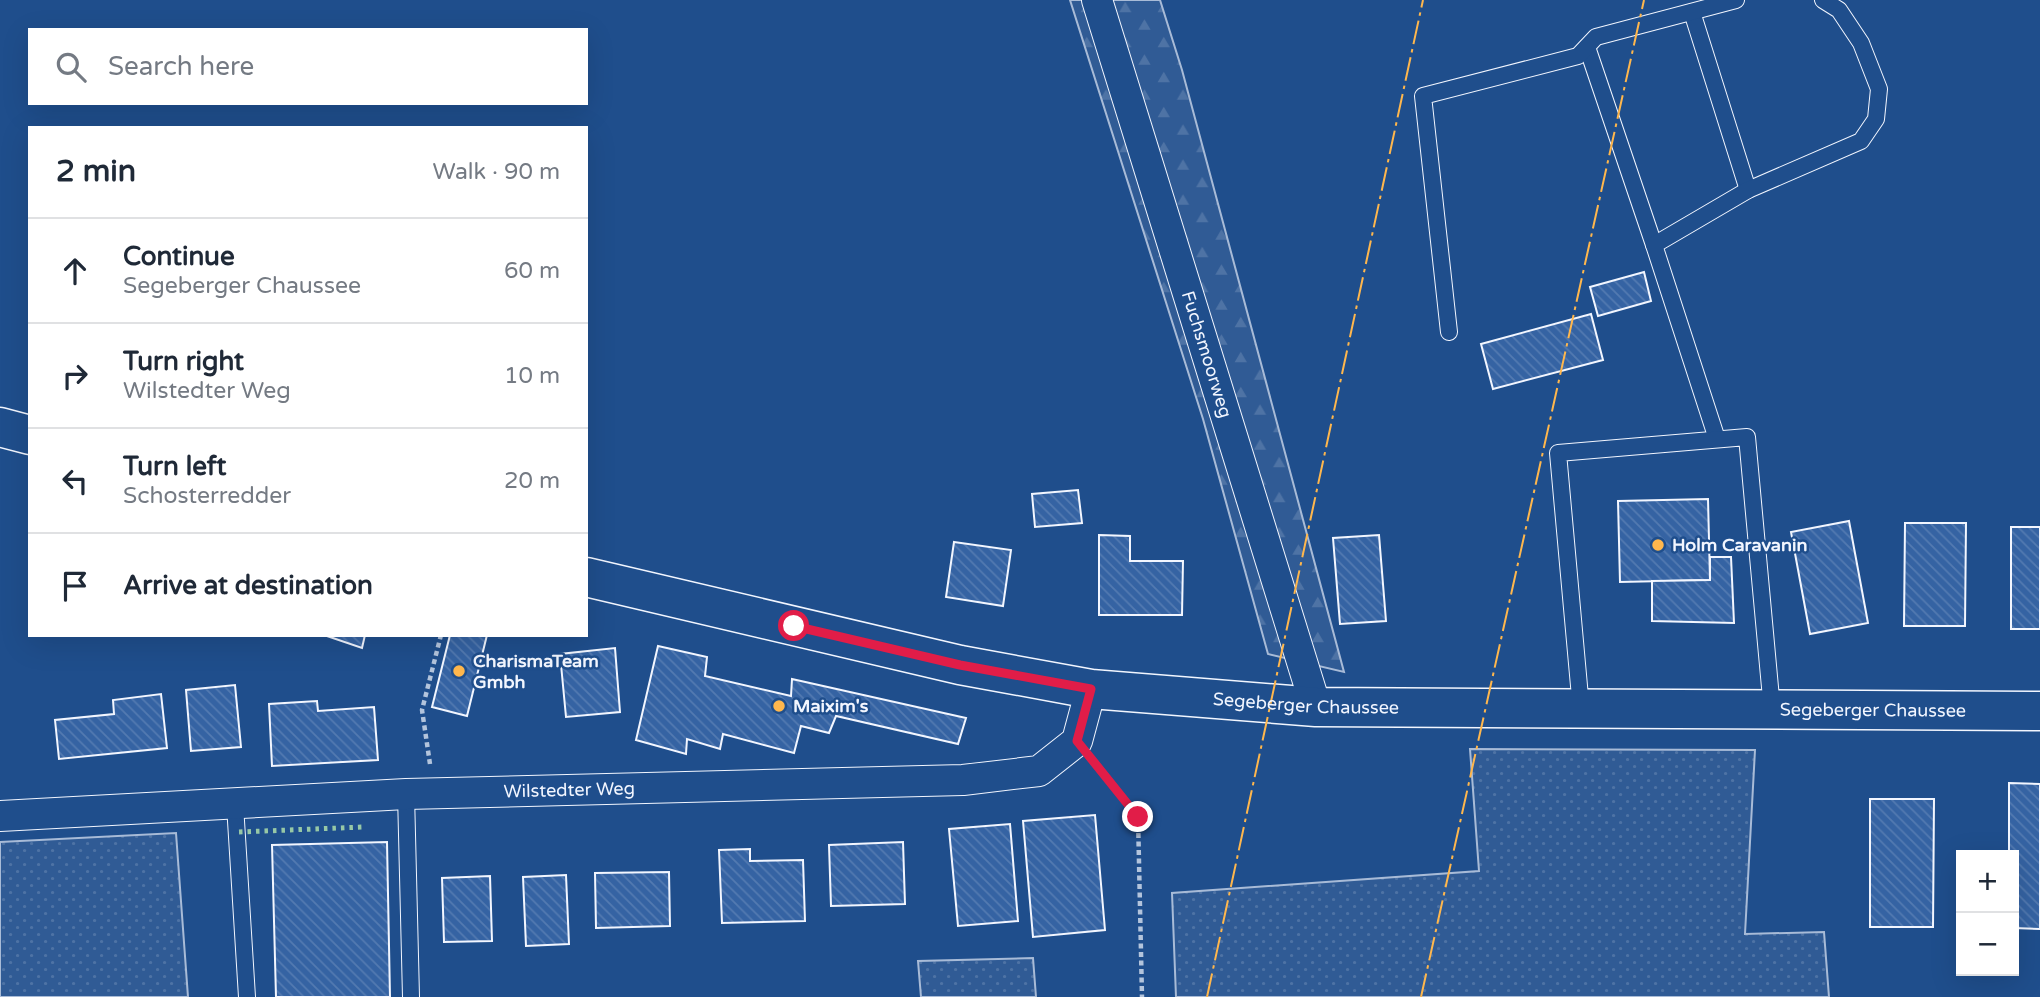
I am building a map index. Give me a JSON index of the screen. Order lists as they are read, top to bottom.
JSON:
{
  "streets": {
    "main road": ["Segeberger Chaussee"],
    "street": ["Fuchsmoorweg", "Wilstedter Weg"]
  },
  "crossings": [
    ["Fuchsmoorweg", "Segeberger Chaussee"]
  ],
  "places": ["Holm Caravanin", "CharismaTeam Gmbh", "Maixim's"],
  "page": {
    "search": "Search here",
    "heading": ["2 min", "Walk · 90 m"],
    "list": [
      ["Continue", "Segeberger Chaussee", "60 m"],
      ["Turn right", "Wilstedter Weg", "10 m"],
      ["Turn left", "Schosterredder", "20 m"],
      "Arrive at destination"
    ],
    "map_buttons": ["+", "−"]
  }
}
